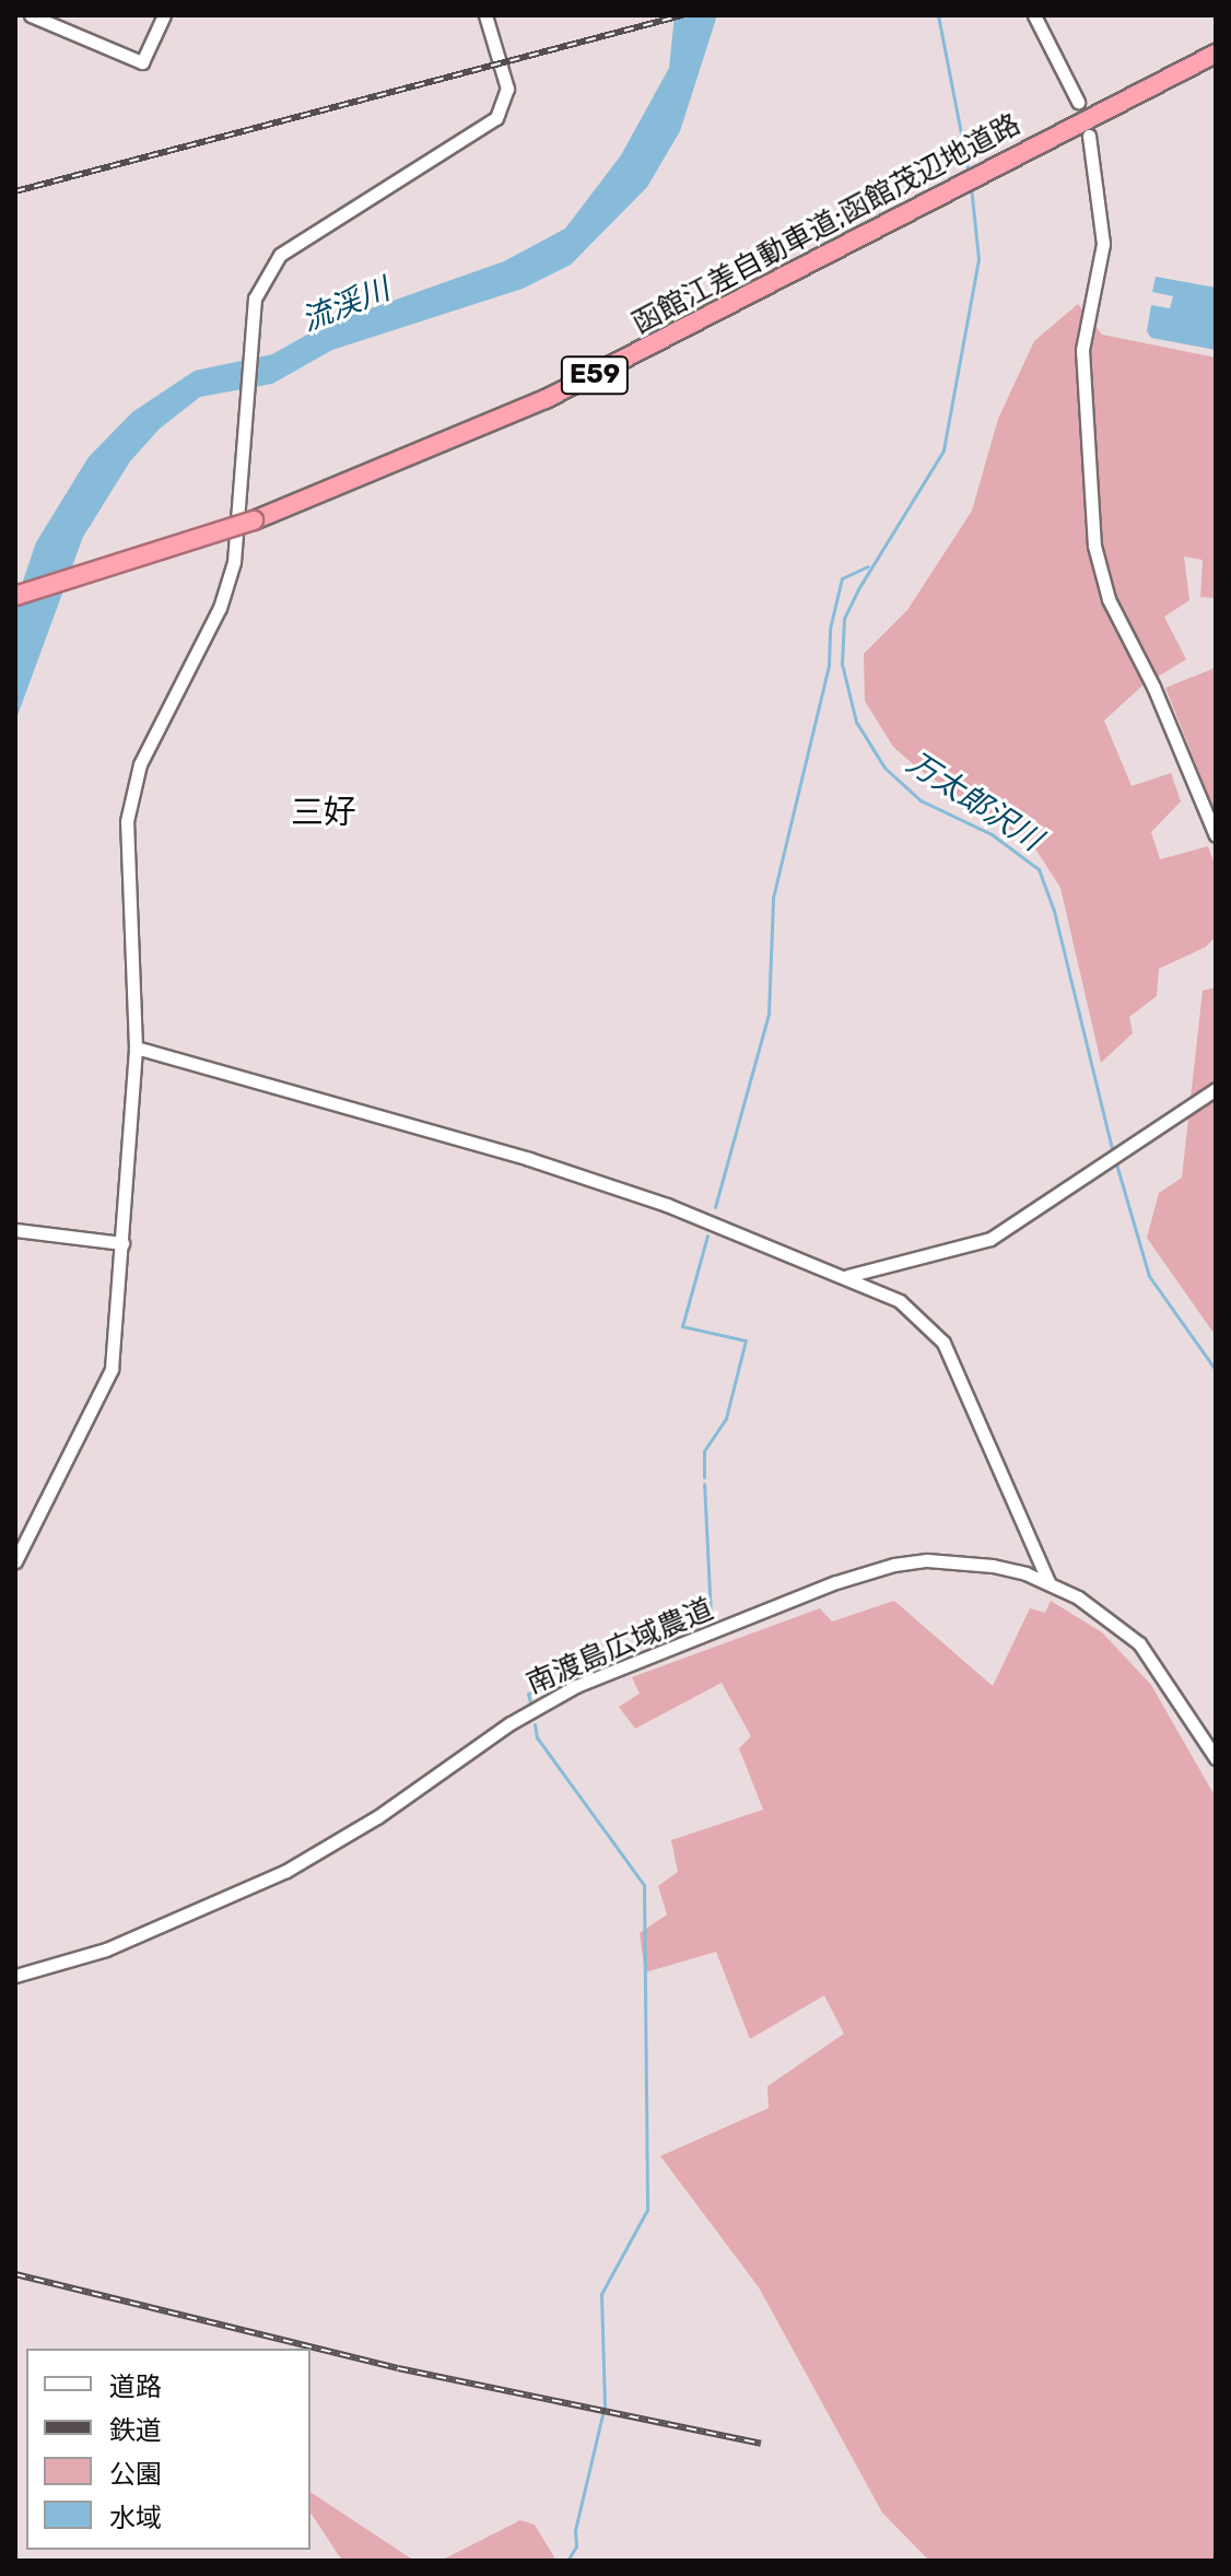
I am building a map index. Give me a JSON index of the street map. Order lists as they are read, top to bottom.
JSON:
{
  "streets": {
    "highway": ["函館江差自動車道;函館茂辺地道路", "E59"],
    "street": ["南渡島広域農道"]
  },
  "districts": ["三好"],
  "water": ["流渓川", "万太郎沢川"],
  "legend": [
    "道路",
    "鉄道",
    "公園",
    "水域"
  ]
}
